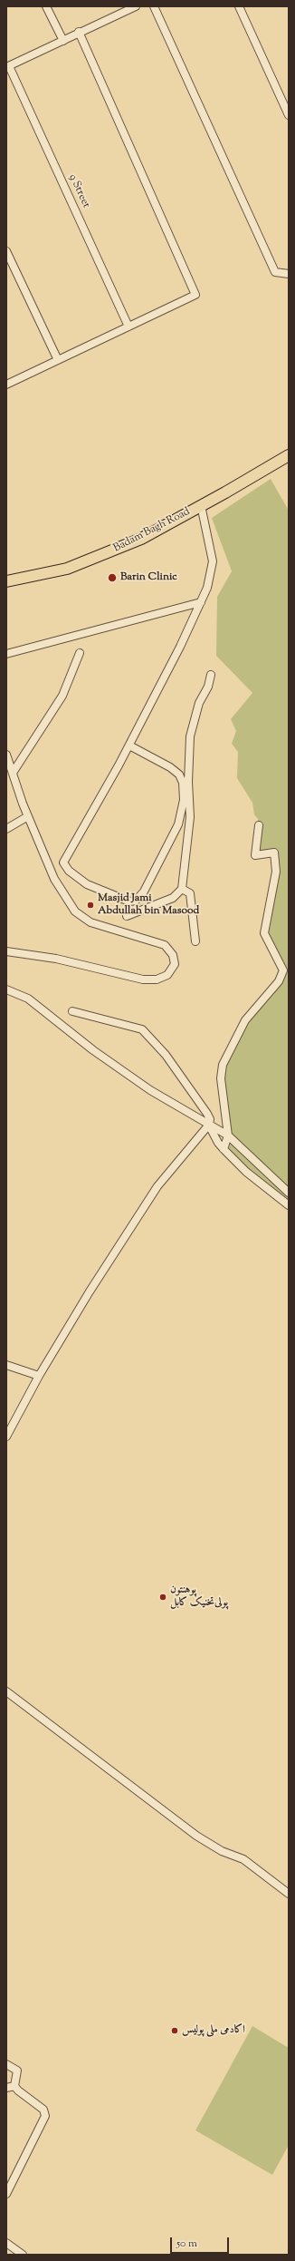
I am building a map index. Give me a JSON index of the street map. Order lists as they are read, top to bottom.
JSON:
{
  "streets": {
    "main road": ["Badam Bagh Road"],
    "street": ["9 Street"]
  },
  "places": [
    "Barin Clinic",
    "Masjid Jami Abdullah bin Masood",
    "پوهنتون پولی‌تخنیک کابل",
    "اکادمی ملی پولیس"
  ],
  "scale_bar": "50 m"
}
